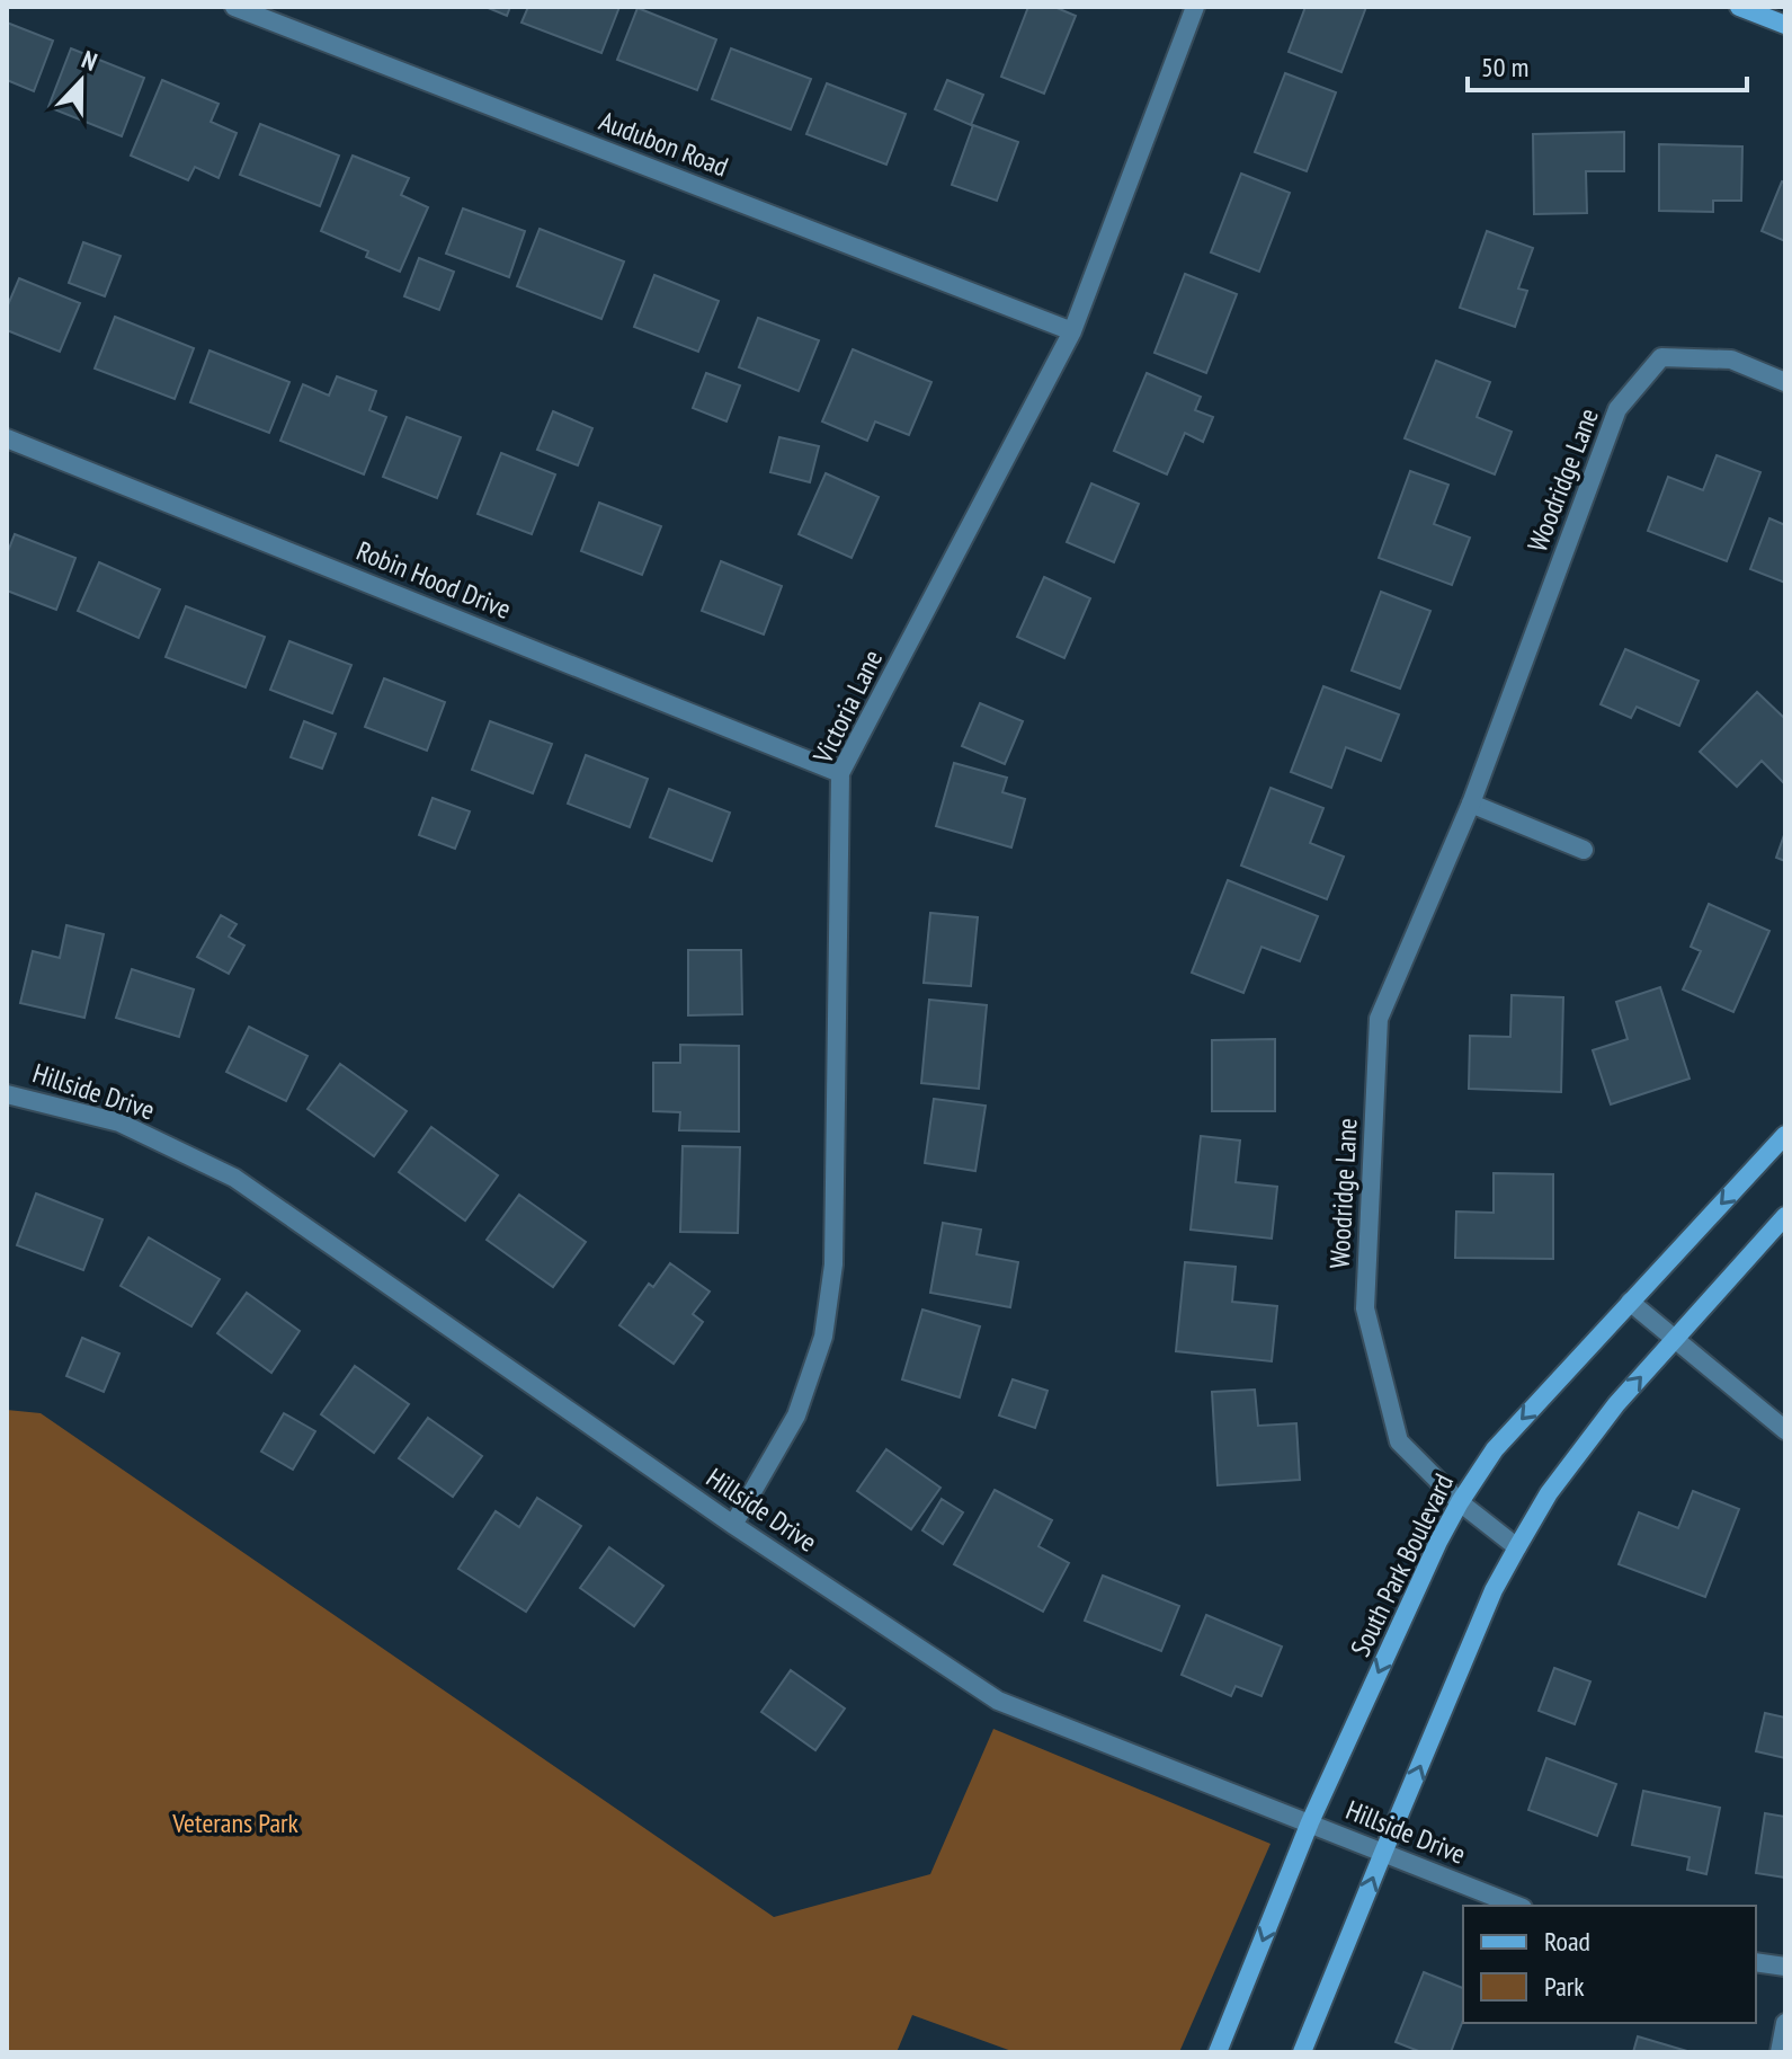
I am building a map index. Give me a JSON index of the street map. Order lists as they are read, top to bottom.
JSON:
{
  "streets": {
    "street": [
      "Audubon Road",
      "Woodridge Lane",
      "Robin Hood Drive",
      "Victoria Lane",
      "Hillside Drive",
      "South Park Boulevard"
    ]
  },
  "crossings": [
    ["Audubon Road", "Victoria Lane"],
    ["Woodridge Lane", "South Park Boulevard"],
    ["Robin Hood Drive", "Victoria Lane"],
    ["Victoria Lane", "Hillside Drive"],
    ["Hillside Drive", "South Park Boulevard"]
  ],
  "parks": ["Veterans Park"],
  "legend": ["Road", "Park"],
  "scale_bar": "50 m",
  "north": "top"
}
